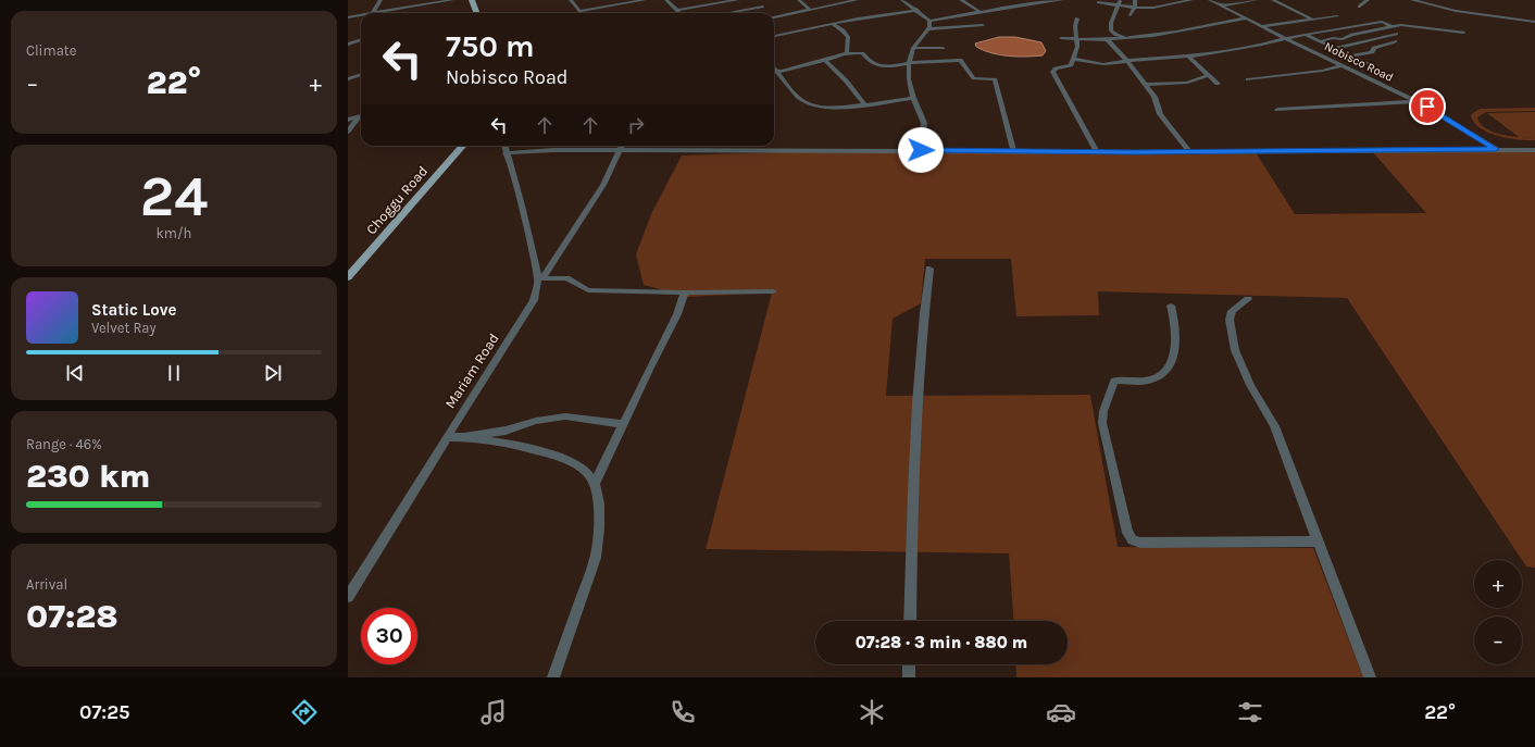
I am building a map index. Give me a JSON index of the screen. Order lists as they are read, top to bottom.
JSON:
{
  "streets": {
    "main road": ["Choggu Road"],
    "street": ["Nobisco Road", "Mariam Road"]
  },
  "page": {
    "tile": [
      "Climate",
      ["24", "km/h"],
      ["Range · 46%", "230 km"],
      ["Arrival", "07:28"]
    ],
    "turn": ["750 m", "Nobisco Road"],
    "heat": ["−", "22°", "+"],
    "song": ["Static Love", "Velvet Ray"],
    "map_buttons": ["+", "−"],
    "limit": "30",
    "trip": "07:28 · 3 min · 880 m",
    "tabs": ["07:25", "22°"]
  }
}
